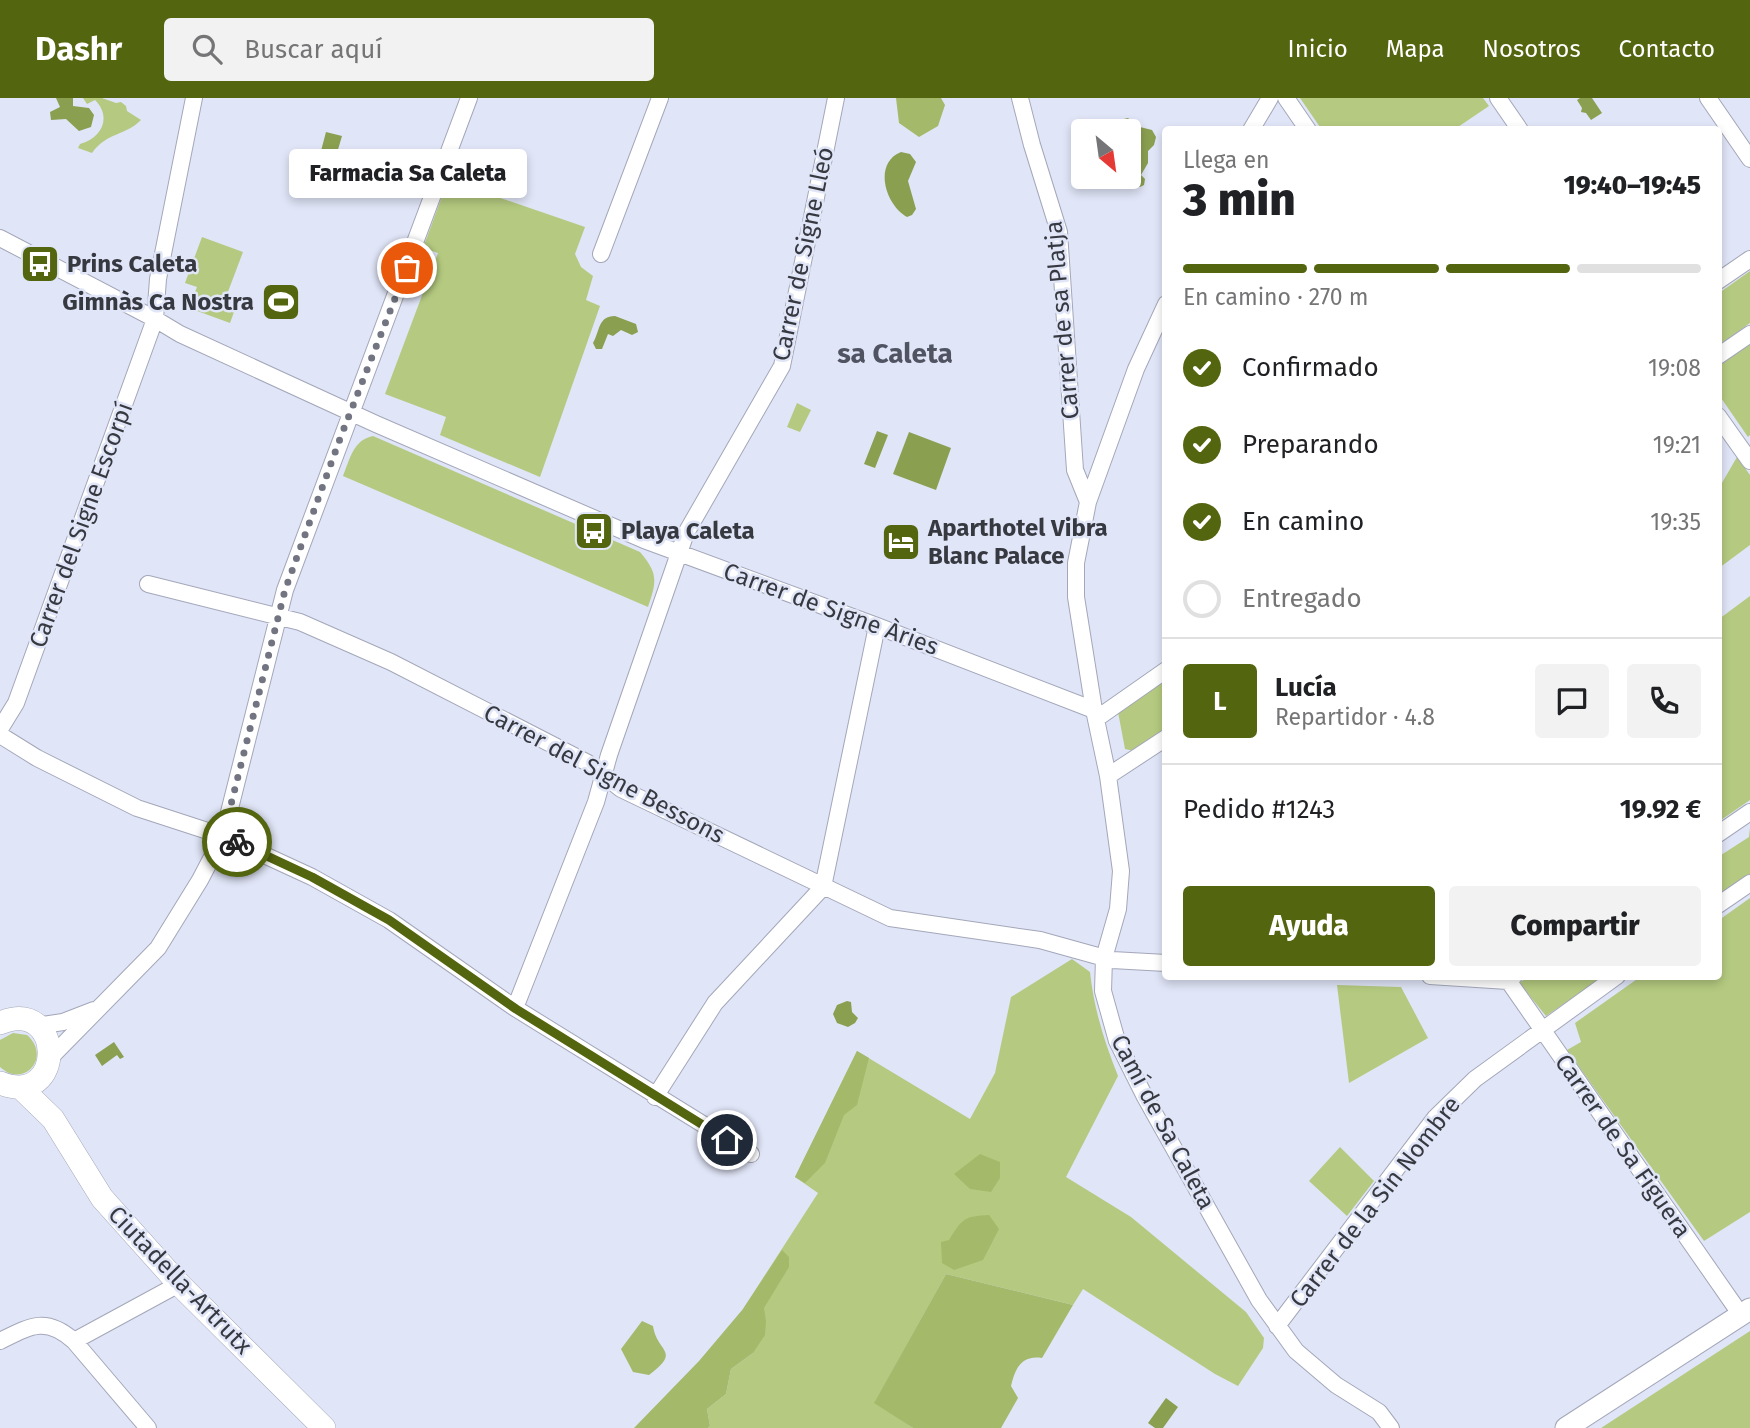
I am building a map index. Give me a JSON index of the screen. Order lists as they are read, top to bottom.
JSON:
{
  "streets": {
    "main road": ["Ciutadella-Artrutx"],
    "street": [
      "Carrer de Signe Lleó",
      "Carrer de sa Platja",
      "Carrer del Signe Escorpí",
      "Carrer de Signe Àries",
      "Carrer del Signe Bessons",
      "Camí de Sa Caleta",
      "Carrer de Sa Figuera",
      "Carrer de la Sin Nombre"
    ]
  },
  "crossings": [
    ["Carrer de Signe Lleó", "Carrer de Signe Àries"],
    ["Carrer de Signe Lleó", "Carrer del Signe Bessons"],
    ["Carrer de sa Platja", "Camí de Sa Caleta"],
    ["Carrer del Signe Escorpí", "Carrer de Signe Àries"],
    ["Carrer de Signe Àries", "Camí de Sa Caleta"],
    ["Carrer del Signe Bessons", "Camí de Sa Caleta"],
    ["Camí de Sa Caleta", "Carrer de la Sin Nombre"],
    ["Carrer de Sa Figuera", "Carrer de la Sin Nombre"]
  ],
  "districts": ["sa Caleta"],
  "places": {
    "bus stop": ["Prins Caleta", "Playa Caleta"],
    "other": ["Farmacia Sa Caleta"],
    "sports": ["Gimnàs Ca Nostra"],
    "hotel": ["Aparthotel Vibra Blanc Palace"]
  },
  "north": "bottom right",
  "page": {
    "header": "Dashr",
    "search": "Buscar aquí",
    "nav": [
      "Inicio",
      "Mapa",
      "Nosotros",
      "Contacto"
    ],
    "heading": ["3 min", "Llega en", "19:40–19:45"],
    "panel": [
      "Lucía",
      "Repartidor · 4.8",
      "Pedido #1243",
      "19.92 €"
    ],
    "bubble": "Farmacia Sa Caleta",
    "bar": "En camino · 270 m",
    "list": [
      ["Confirmado", "19:08"],
      ["Preparando", "19:21"],
      ["En camino", "19:35"],
      "Entregado"
    ],
    "round": "L",
    "buttons": ["Ayuda", "Compartir"]
  }
}
